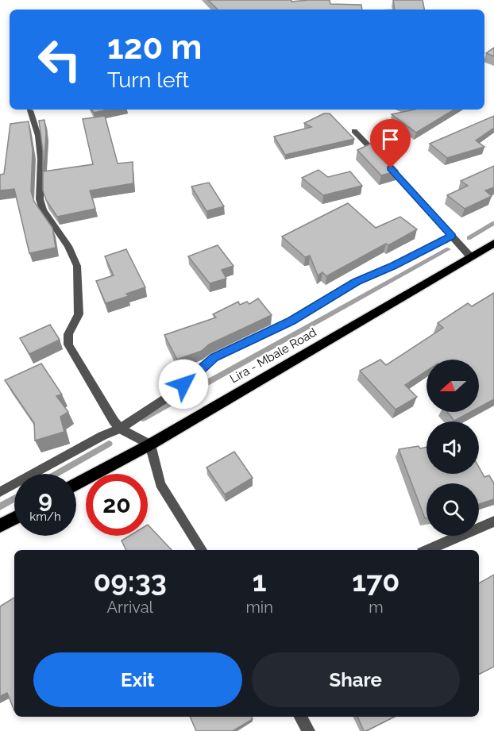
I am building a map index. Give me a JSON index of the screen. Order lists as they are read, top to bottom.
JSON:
{
  "streets": {
    "main road": ["Lira - Mbale Road"]
  },
  "north": "left",
  "page": {
    "turn": ["120 m", "Turn left"],
    "speed": "9 km/h",
    "limit": "20",
    "eta": [
      "09:33",
      "Arrival",
      "1",
      "min",
      "170",
      "m"
    ],
    "buttons": ["Exit", "Share"]
  }
}
